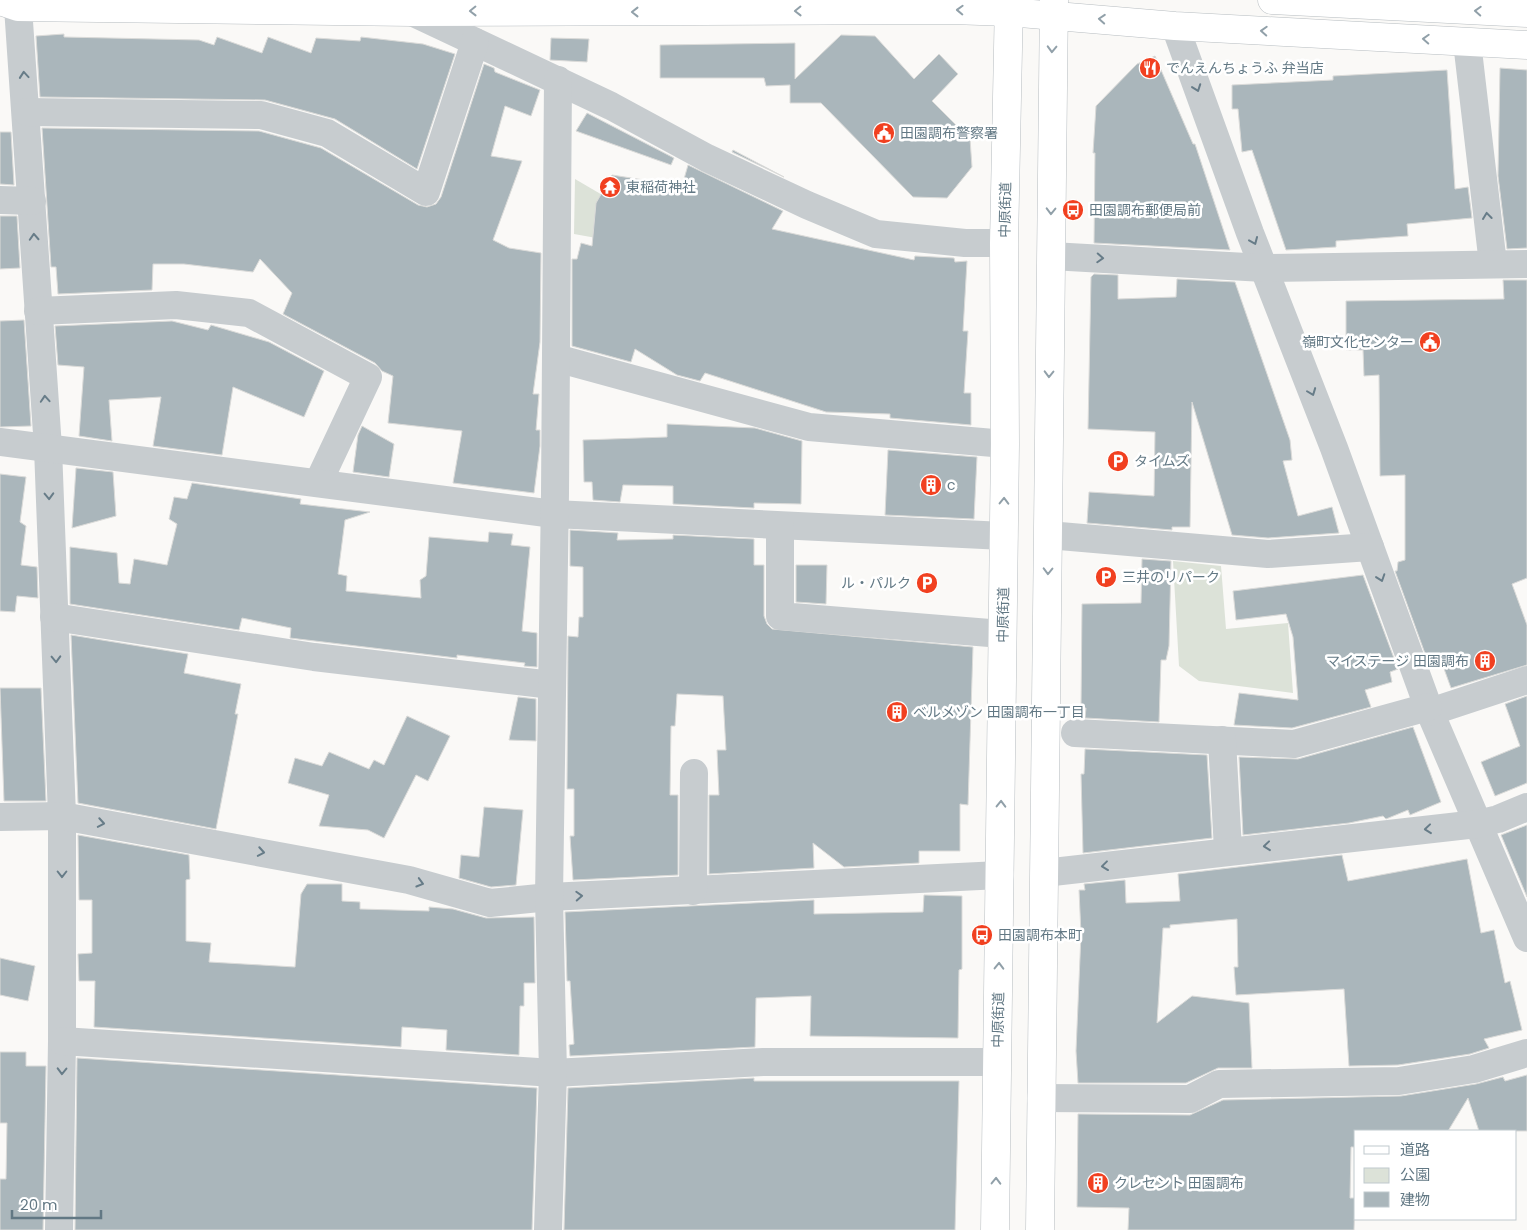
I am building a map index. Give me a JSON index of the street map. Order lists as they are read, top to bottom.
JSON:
{
  "streets": {
    "main road": ["中原街道"]
  },
  "places": {
    "restaurant": ["でんえんちょうふ 弁当店"],
    "public building": ["田園調布警察署", "嶺町文化センター"],
    "temple": ["東稲荷神社"],
    "bus stop": ["田園調布郵便局前", "田園調布本町"],
    "parking": ["タイムズ", "三井のリパーク", "ル・パルク"],
    "building": [
      "c",
      "マイステージ 田園調布",
      "ベルメゾン 田園調布一丁目",
      "クレセント 田園調布"
    ]
  },
  "legend": ["道路", "公園", "建物"],
  "scale_bar": "20 m"
}
